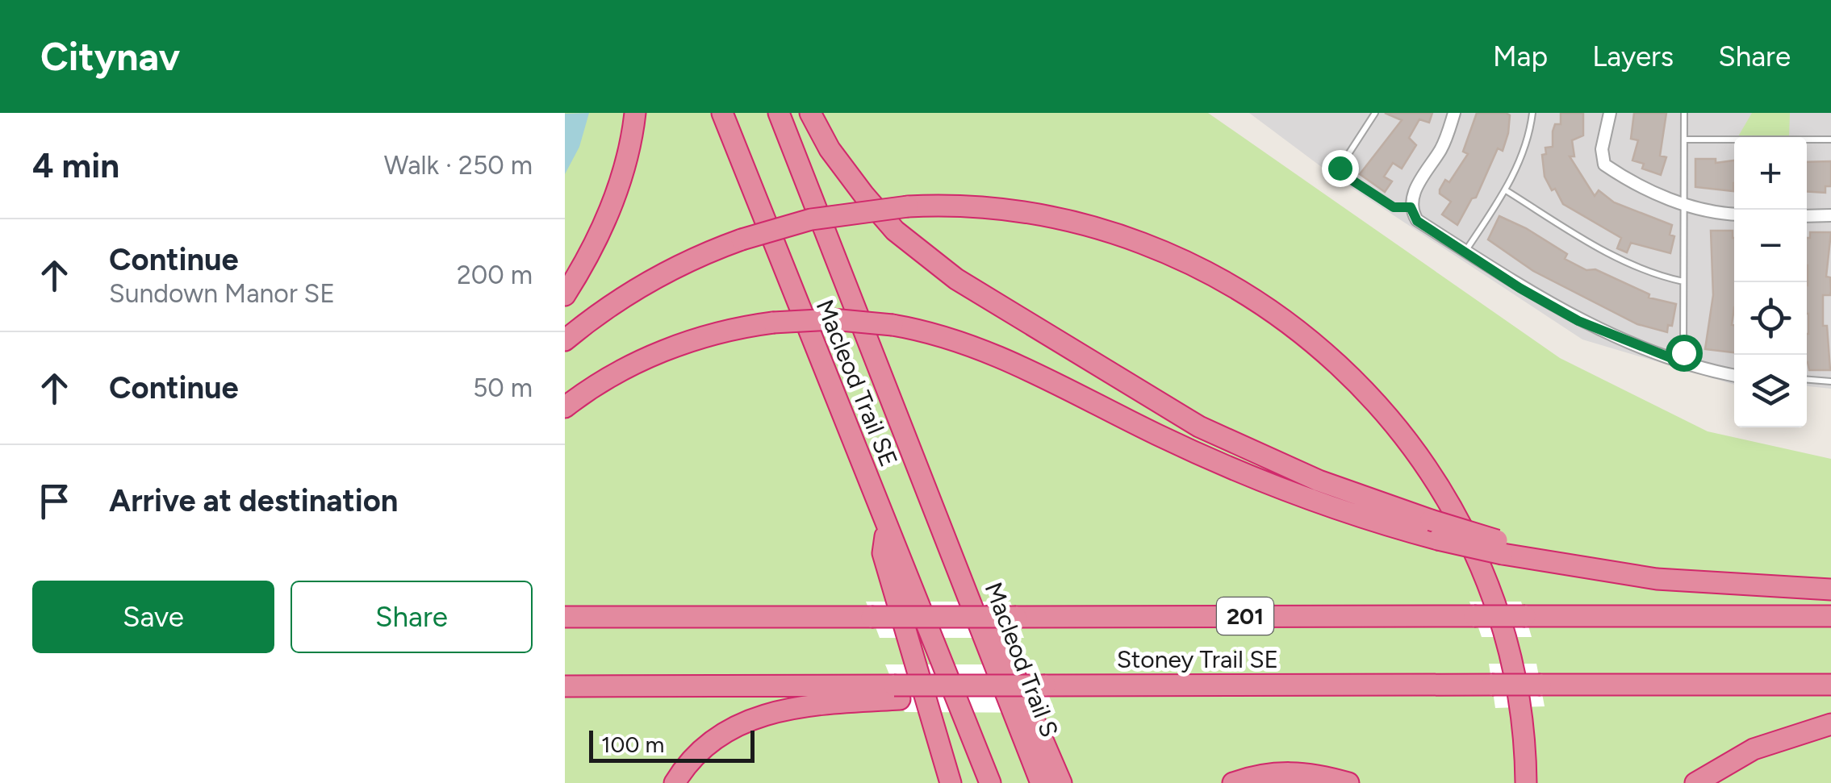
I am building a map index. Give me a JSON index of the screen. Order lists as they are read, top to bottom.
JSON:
{
  "streets": {
    "highway": [
      "Macleod Trail SE",
      "201",
      "Stoney Trail SE",
      "Macleod Trail S"
    ]
  },
  "crossings": [
    ["Macleod Trail SE", "Macleod Trail S"]
  ],
  "scale_bar": "100 m",
  "page": {
    "header": "Citynav",
    "nav": ["Map", "Layers", "Share"],
    "heading": ["4 min", "Walk · 250 m"],
    "map_buttons": ["+", "−"],
    "list": [
      ["Continue", "Sundown Manor SE", "200 m"],
      ["Continue", "50 m"],
      "Arrive at destination"
    ],
    "buttons": ["Save", "Share"],
    "scale": "100 m"
  }
}
